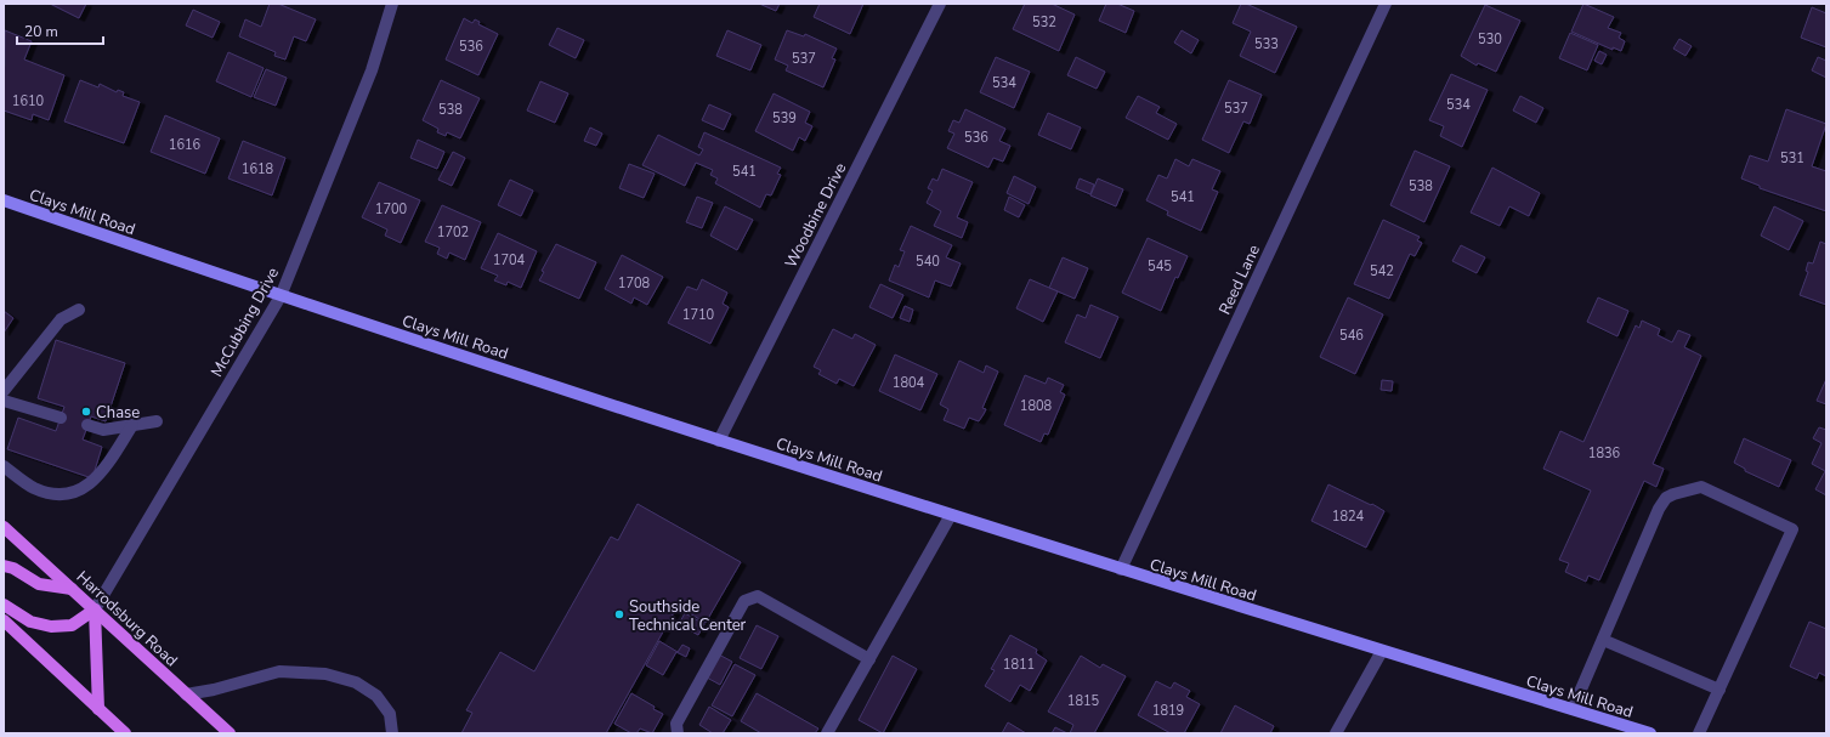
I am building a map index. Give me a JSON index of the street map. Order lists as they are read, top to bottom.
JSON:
{
  "streets": {
    "main road": ["Clays Mill Road", "Harrodsburg Road"],
    "street": ["Woodbine Drive", "Reed Lane", "McCubbing Drive"]
  },
  "crossings": [
    ["Clays Mill Road", "Woodbine Drive"],
    ["Clays Mill Road", "Reed Lane"],
    ["Clays Mill Road", "McCubbing Drive"],
    ["McCubbing Drive", "Harrodsburg Road"]
  ],
  "places": ["Chase", "Southside Technical Center"],
  "house_numbers": [
    "532",
    "530",
    "533",
    "536",
    "537",
    "534",
    "1610",
    "534",
    "537",
    "538",
    "539",
    "536",
    "1616",
    "531",
    "1618",
    "541",
    "538",
    "541",
    "1700",
    "1702",
    "1704",
    "540",
    "545",
    "542",
    "1708",
    "1710",
    "546",
    "1804",
    "1808",
    "1836",
    "1824",
    "1811",
    "1815",
    "1819"
  ],
  "scale_bar": "20 m"
}
